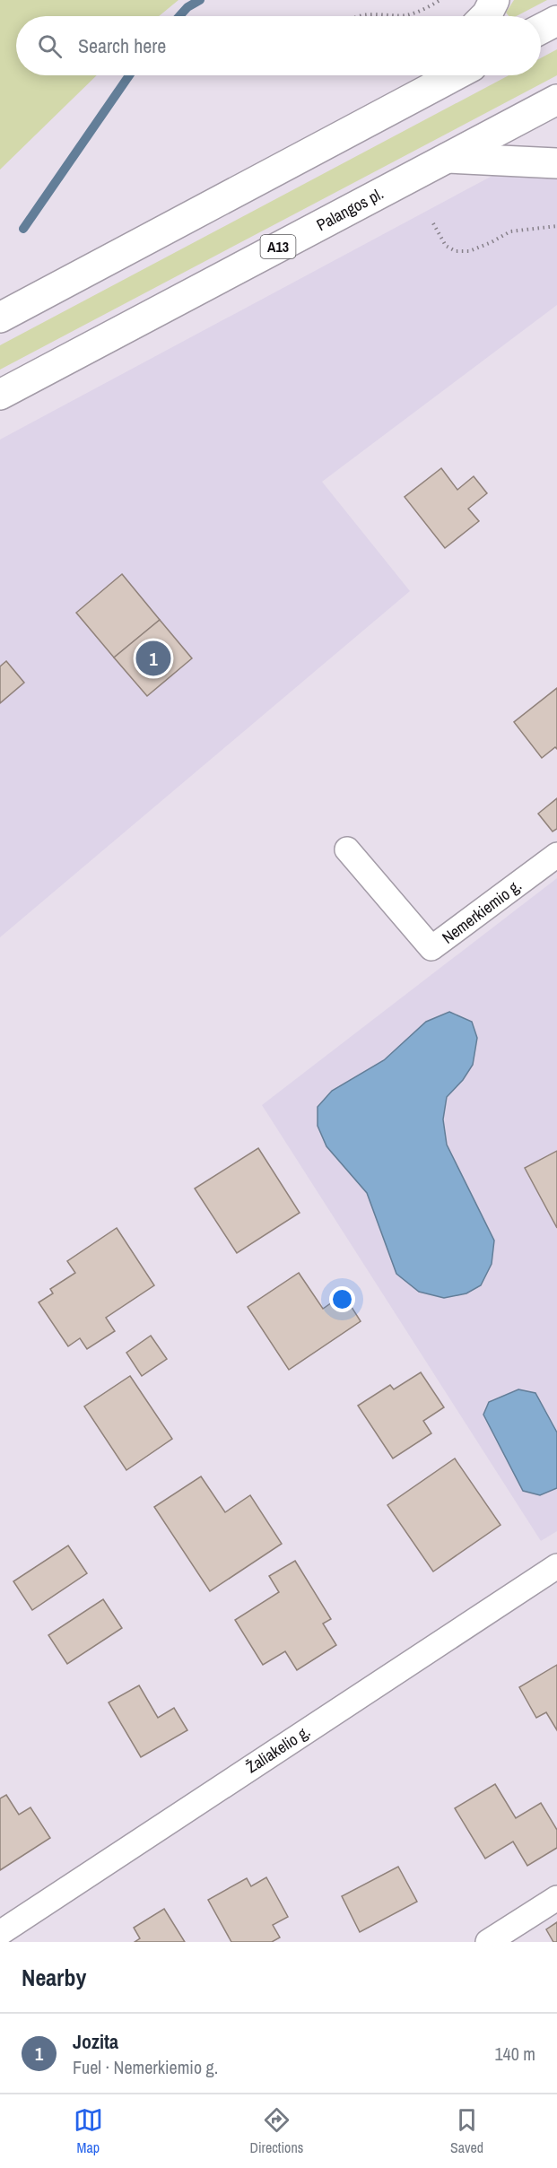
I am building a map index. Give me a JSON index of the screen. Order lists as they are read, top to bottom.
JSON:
{
  "streets": {
    "highway": ["Palangos pl.", "A13"],
    "street": ["Nemerkiemio g.", "Žaliakelio g."]
  },
  "page": {
    "search": "Search here",
    "pins": "1",
    "heading": "Nearby",
    "list": [
      {
        "mark": "1",
        "name": "Jozita",
        "note": "Fuel · Nemerkiemio g.",
        "value": "140 m"
      }
    ],
    "nav": ["Map", "Directions", "Saved"]
  }
}
